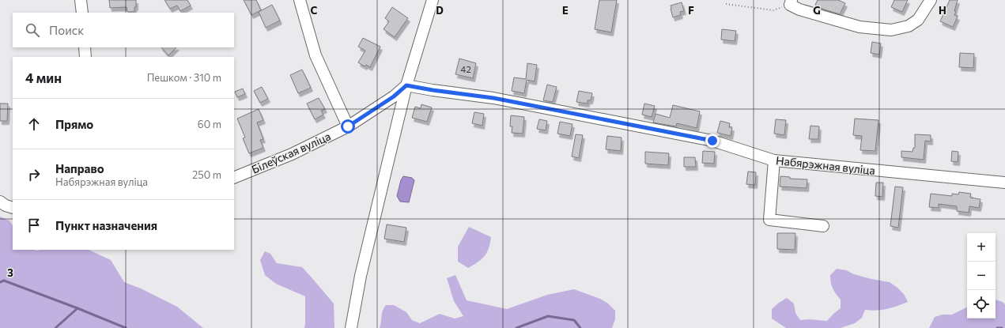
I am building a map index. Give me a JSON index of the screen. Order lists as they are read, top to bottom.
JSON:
{
  "streets": {
    "street": ["Білеўская вуліца", "Набярэжная вуліца"]
  },
  "crossings": [
    ["Білеўская вуліца", "Набярэжная вуліца"]
  ],
  "house_numbers": ["42"],
  "page": {
    "search": "Поиск",
    "heading": ["4 мин", "Пешком · 310 m"],
    "list": [
      ["Прямо", "60 m"],
      ["Направо", "Набярэжная вуліца", "250 m"],
      "Пункт назначения"
    ],
    "map_buttons": ["+", "−"]
  },
  "grid": {
    "columns": [
      "C",
      "D",
      "E",
      "F",
      "G",
      "H"
    ],
    "rows": ["3"]
  }
}
